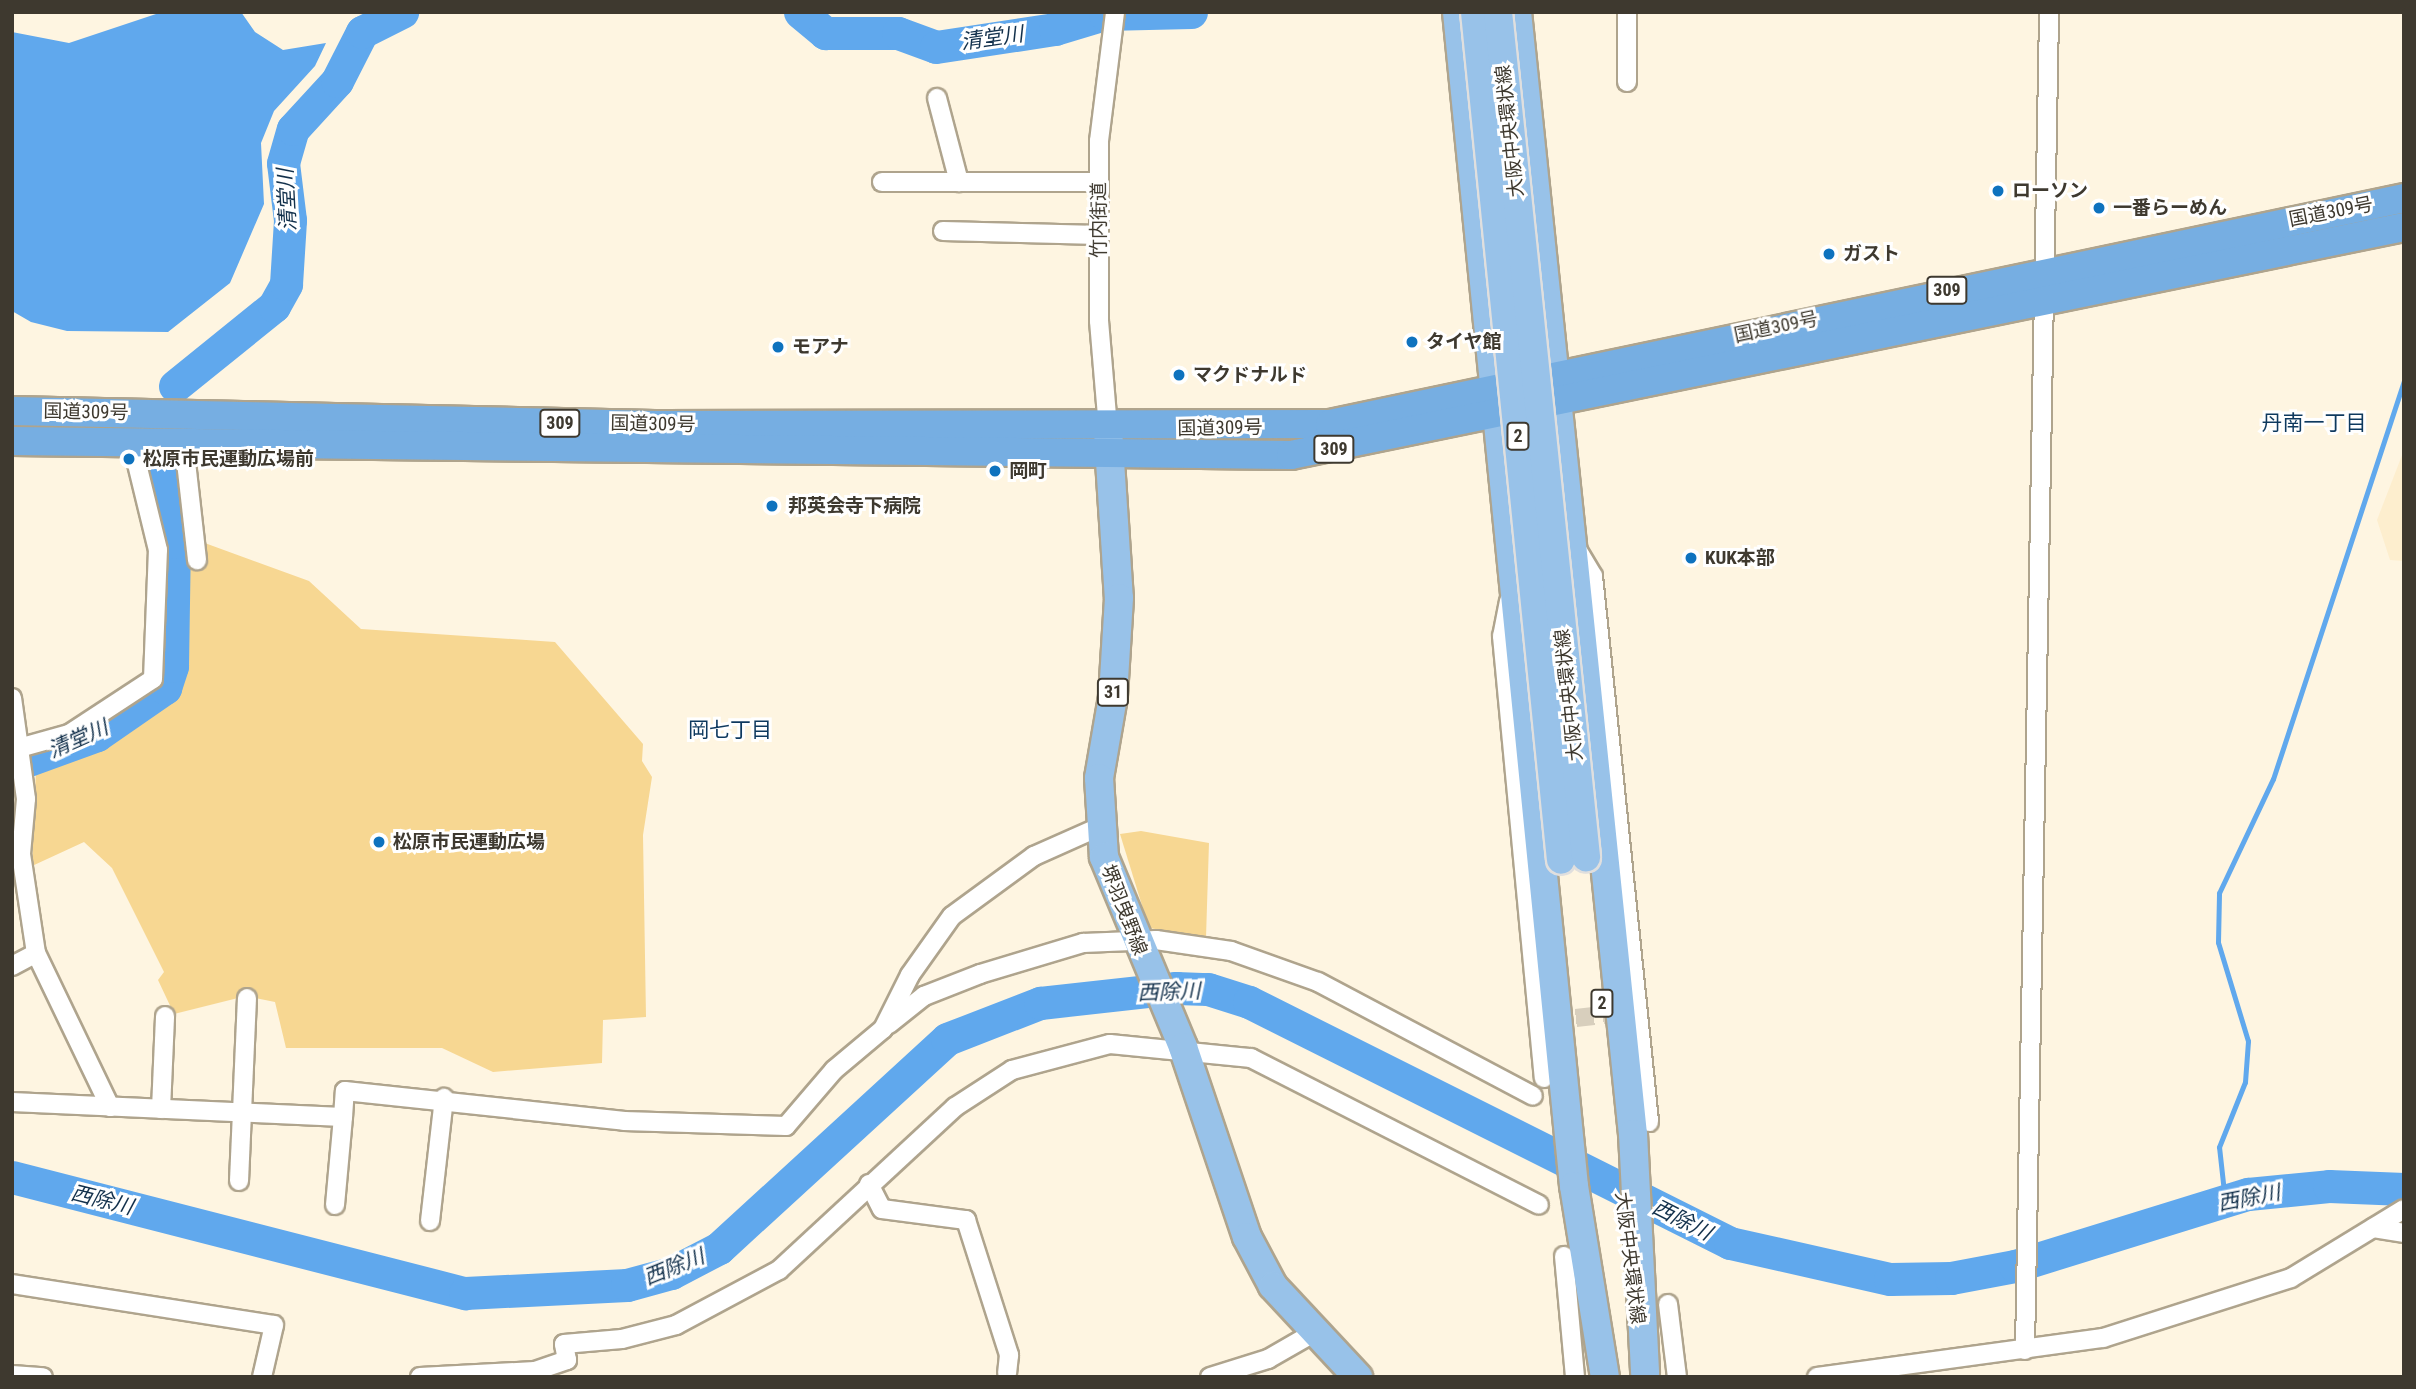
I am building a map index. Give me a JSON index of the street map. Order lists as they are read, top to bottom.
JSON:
{
  "streets": {
    "highway": ["国道309号", "309"],
    "main road": [
      "大阪中央環状線",
      "2",
      "31",
      "堺羽曳野線"
    ],
    "street": ["竹内街道"]
  },
  "crossings": [
    ["国道309号", "竹内街道"],
    ["国道309号", "堺羽曳野線"],
    ["竹内街道", "堺羽曳野線"]
  ],
  "districts": ["丹南一丁目", "岡七丁目"],
  "water": ["清堂川", "西除川"],
  "places": [
    "ローソン",
    "一番らーめん",
    "ガスト",
    "タイヤ館",
    "モアナ",
    "マクドナルド",
    "松原市民運動広場前",
    "岡町",
    "邦英会寺下病院",
    "KUK本部",
    "松原市民運動広場"
  ]
}
